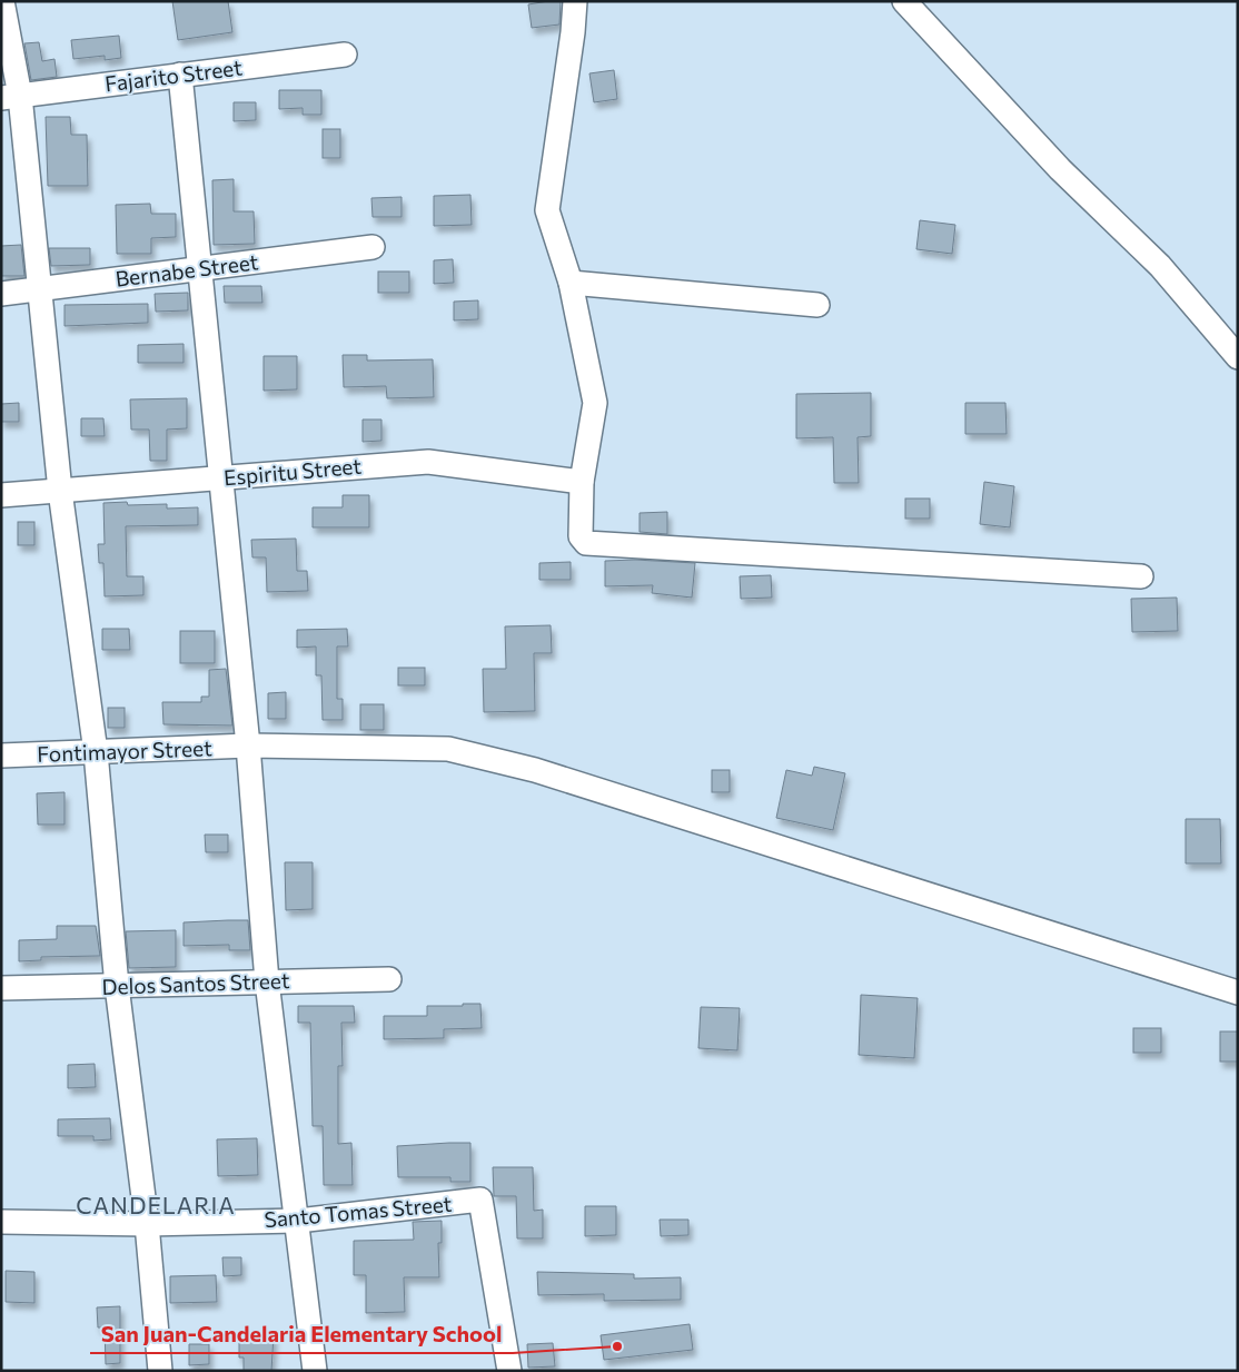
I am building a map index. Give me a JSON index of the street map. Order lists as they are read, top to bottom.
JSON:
{
  "streets": {
    "street": [
      "Fajarito Street",
      "Bernabe Street",
      "Espiritu Street",
      "Fontimayor Street",
      "Delos Santos Street",
      "Santo Tomas Street"
    ]
  },
  "districts": ["CANDELARIA"],
  "places": ["San Juan-Candelaria Elementary School"]
}
